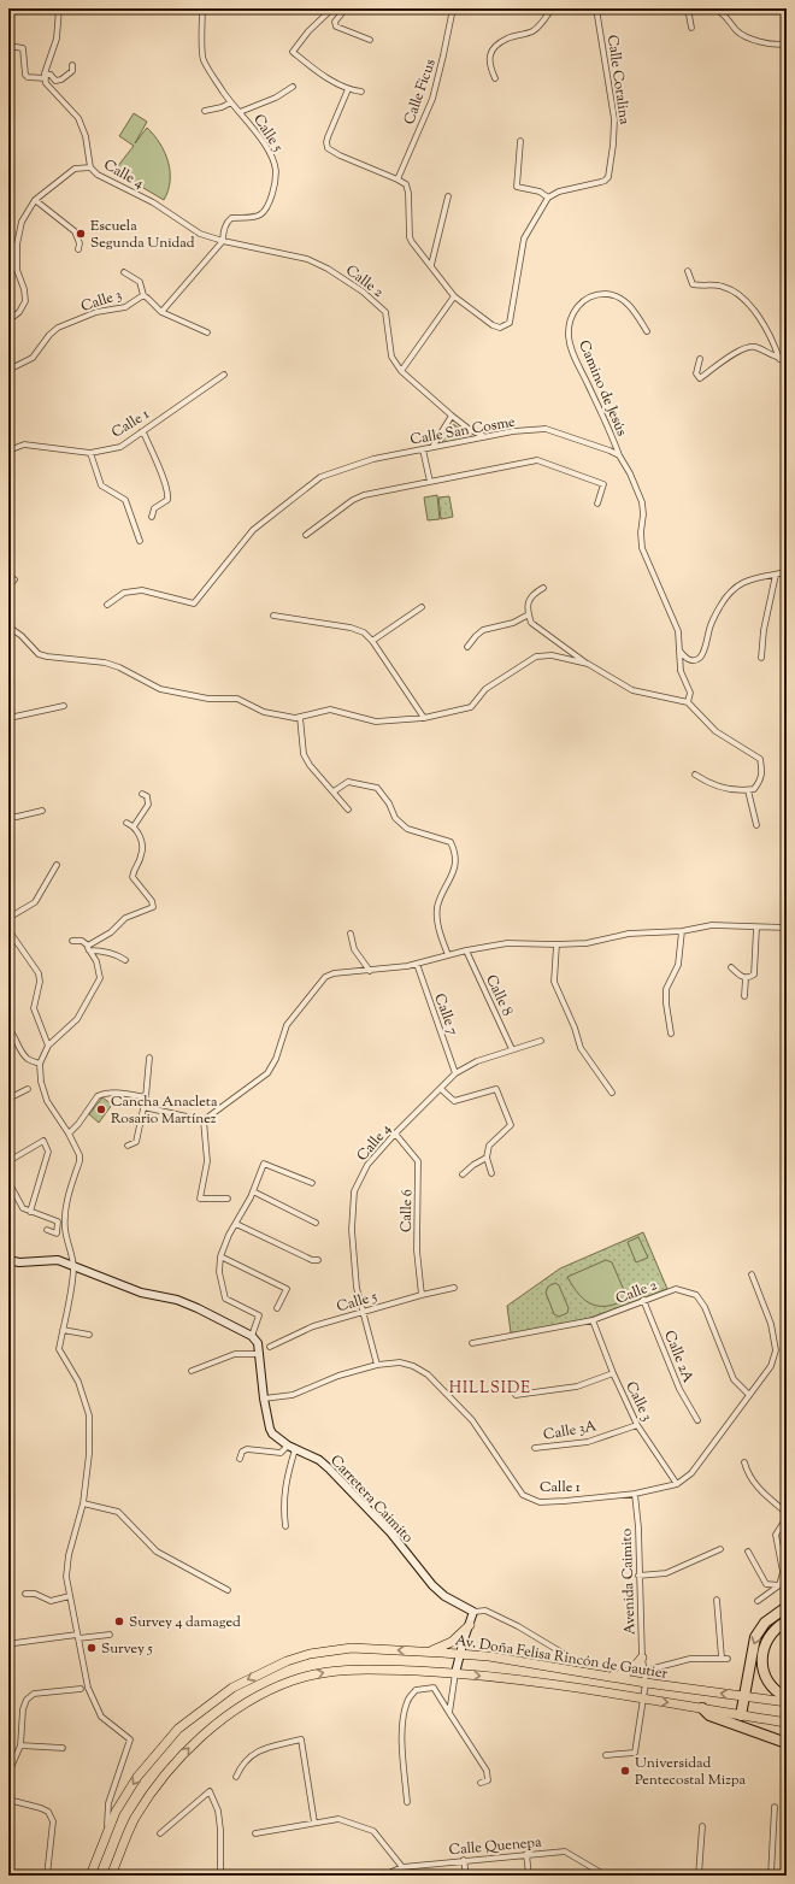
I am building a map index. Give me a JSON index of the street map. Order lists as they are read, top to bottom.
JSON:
{
  "streets": {
    "main road": ["Av. Doña Felisa Rincón de Gautier"],
    "street": [
      "Calle Coralina",
      "Calle Ficus",
      "Calle 5",
      "Calle 4",
      "Calle 2",
      "Calle 3",
      "Camino de Jesús",
      "Calle 1",
      "Calle San Cosme",
      "Calle 8",
      "Calle 7",
      "Calle 6",
      "Calle 2A",
      "Calle 3A",
      "Carretera Caimito",
      "Avenida Caimito",
      "Calle Quenepa"
    ]
  },
  "crossings": [
    ["Calle 5", "Calle 4"],
    ["Calle 5", "Calle 2"],
    ["Calle 5", "Calle 3"],
    ["Calle 5", "Calle 6"],
    ["Calle 4", "Calle 2"],
    ["Calle 4", "Calle 1"],
    ["Calle 4", "Calle 8"],
    ["Calle 4", "Calle 7"],
    ["Calle 4", "Calle 6"],
    ["Calle 2", "Calle 3"],
    ["Calle 2", "Calle 1"],
    ["Calle 2", "Calle San Cosme"],
    ["Calle 2", "Calle 2A"],
    ["Calle 3", "Calle 1"],
    ["Calle 3", "Calle 3A"],
    ["Camino de Jesús", "Calle San Cosme"],
    ["Calle 1", "Carretera Caimito"],
    ["Calle 1", "Avenida Caimito"],
    ["Avenida Caimito", "Av. Doña Felisa Rincón de Gautier"]
  ],
  "districts": ["HILLSIDE"],
  "places": [
    "Escuela Segunda Unidad",
    "Cancha Anacleta Rosario Martínez",
    "Survey 4 damaged",
    "Survey 5",
    "Universidad Pentecostal Mizpa"
  ]
}
